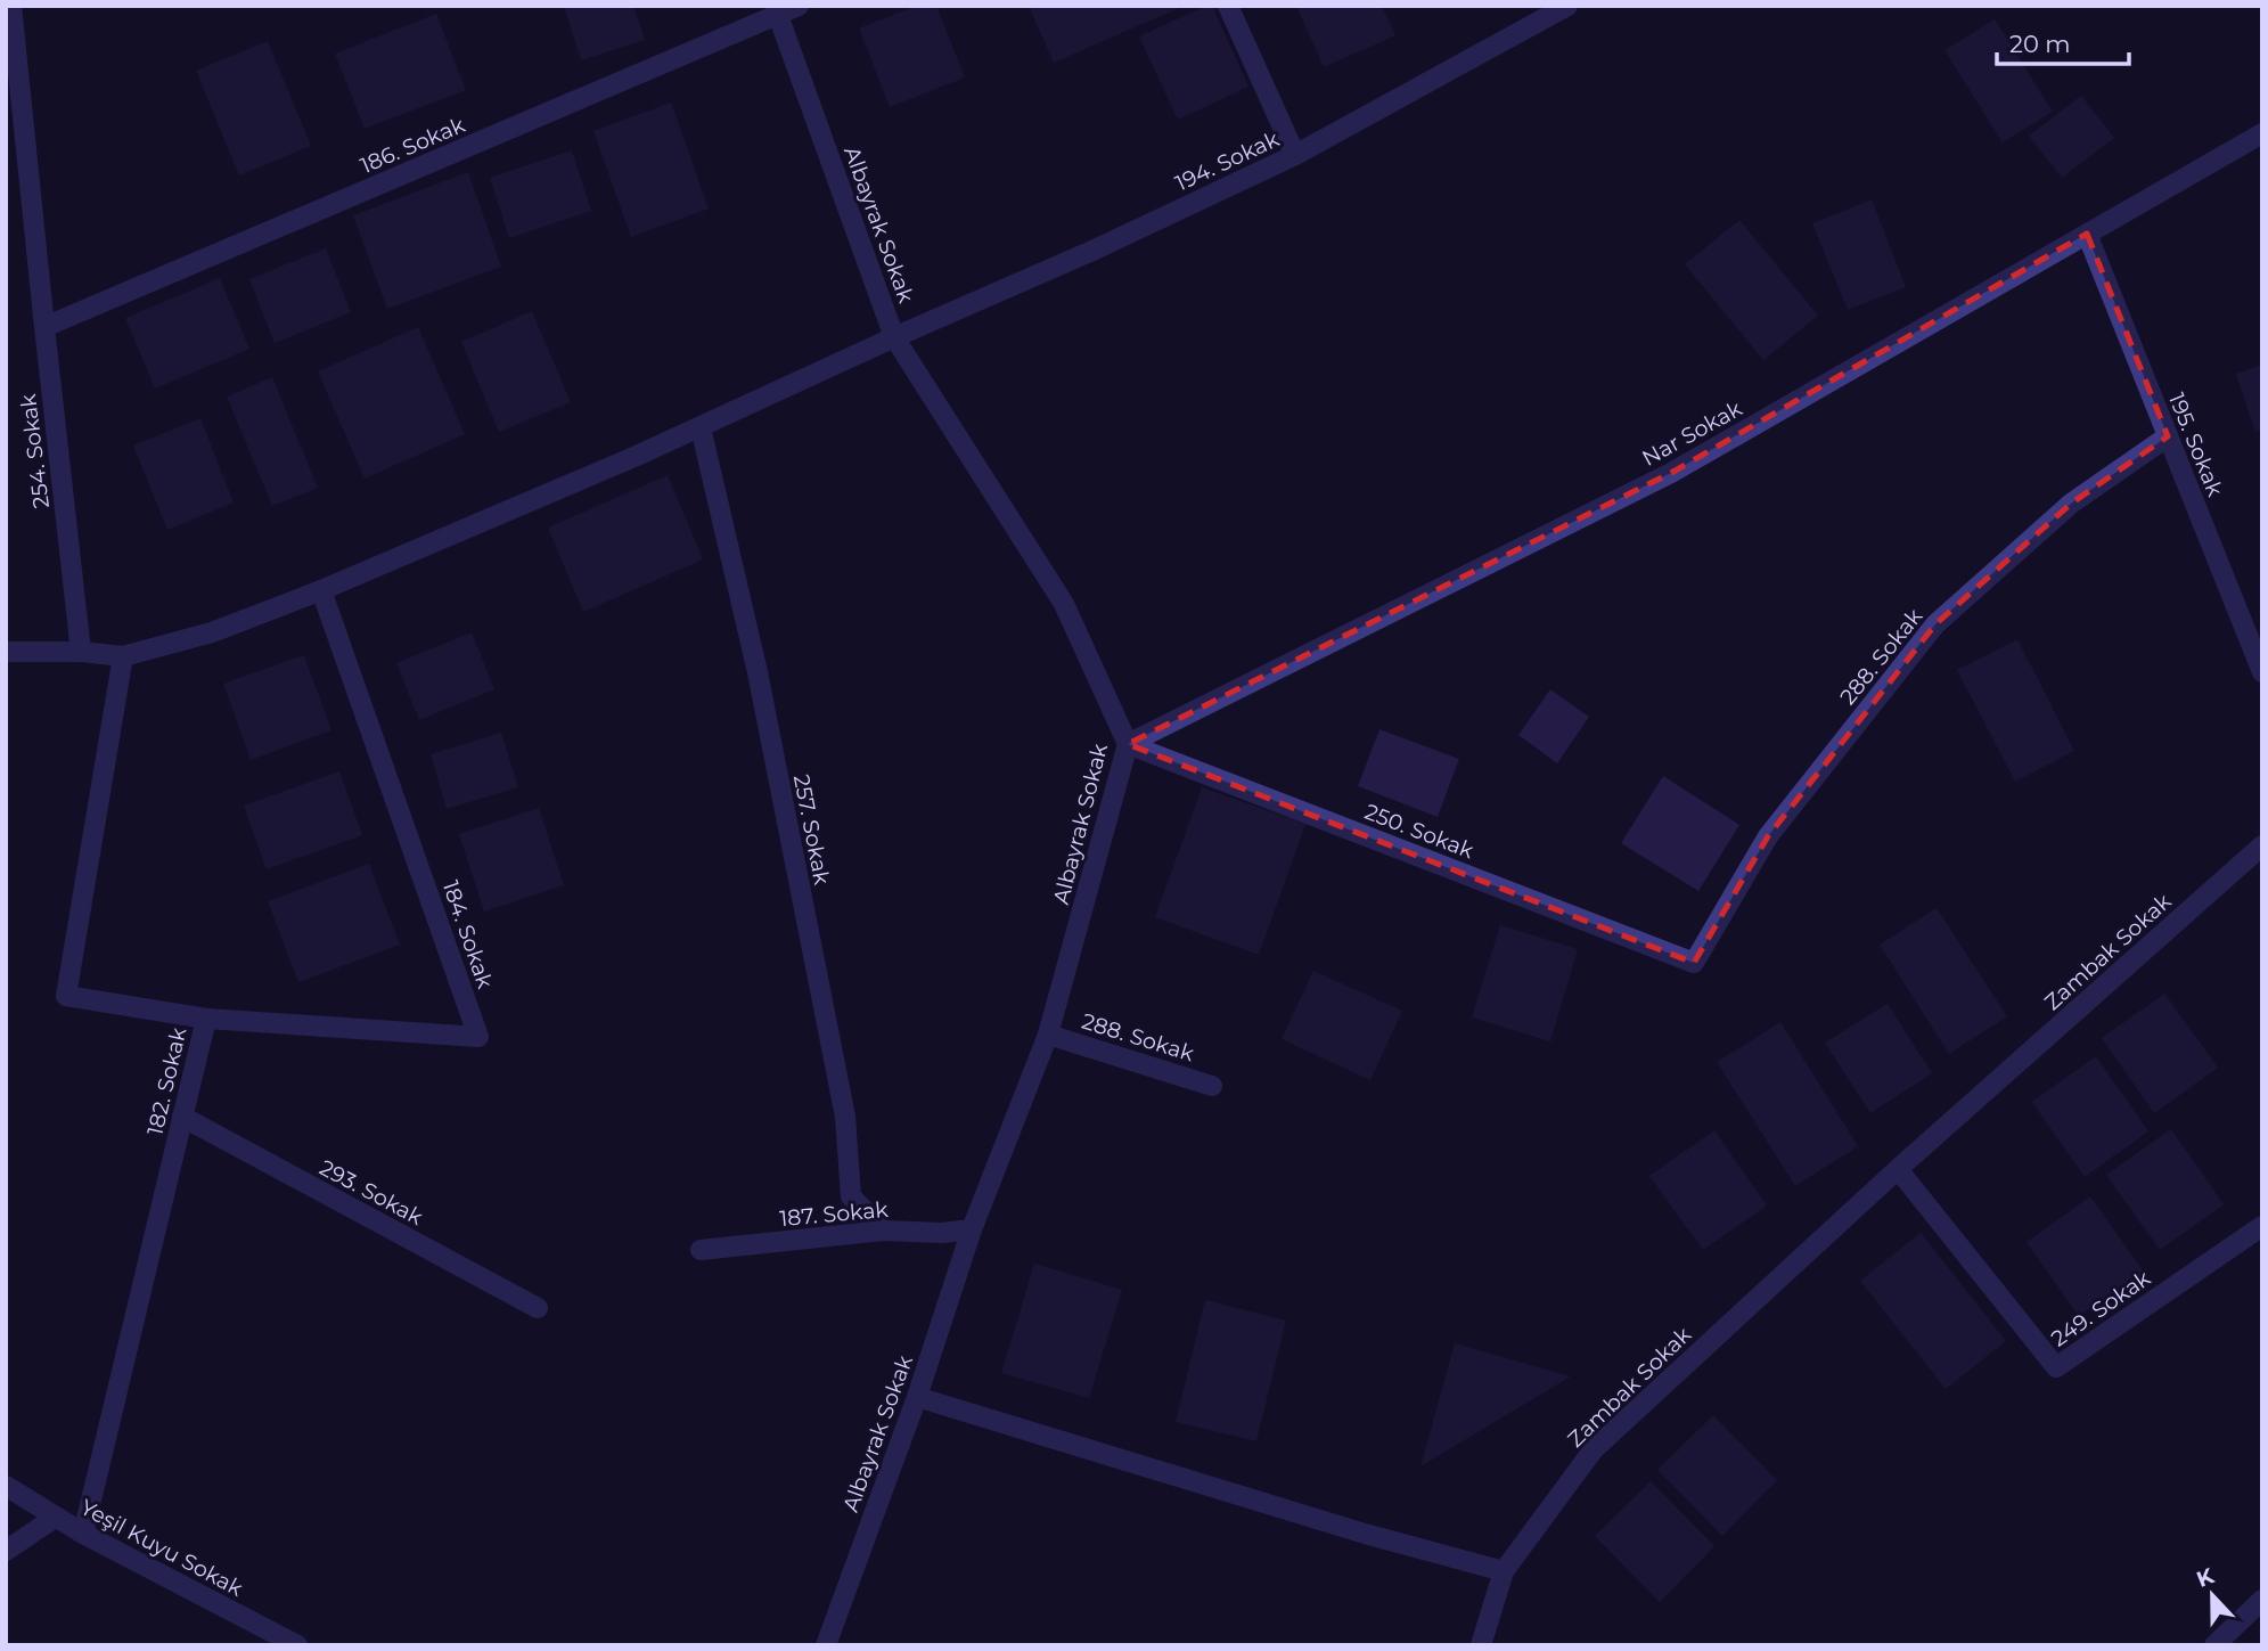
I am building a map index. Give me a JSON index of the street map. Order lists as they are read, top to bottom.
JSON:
{
  "streets": {
    "street": [
      "186. Sokak",
      "194. Sokak",
      "Albayrak Sokak",
      "Nar Sokak",
      "195. Sokak",
      "254. Sokak",
      "288. Sokak",
      "257. Sokak",
      "250. Sokak",
      "184. Sokak",
      "Zambak Sokak",
      "182. Sokak",
      "293. Sokak",
      "187. Sokak",
      "249. Sokak",
      "Yeşil Kuyu Sokak"
    ]
  },
  "crossings": [
    ["186. Sokak", "Albayrak Sokak"],
    ["186. Sokak", "254. Sokak"],
    ["194. Sokak", "Albayrak Sokak"],
    ["194. Sokak", "257. Sokak"],
    ["194. Sokak", "184. Sokak"],
    ["194. Sokak", "182. Sokak"],
    ["Albayrak Sokak", "Nar Sokak"],
    ["Albayrak Sokak", "288. Sokak"],
    ["Albayrak Sokak", "250. Sokak"],
    ["Albayrak Sokak", "187. Sokak"],
    ["Nar Sokak", "195. Sokak"],
    ["Nar Sokak", "250. Sokak"],
    ["195. Sokak", "288. Sokak"],
    ["288. Sokak", "250. Sokak"],
    ["257. Sokak", "187. Sokak"],
    ["184. Sokak", "182. Sokak"],
    ["Zambak Sokak", "249. Sokak"],
    ["182. Sokak", "293. Sokak"],
    ["182. Sokak", "Yeşil Kuyu Sokak"]
  ],
  "scale_bar": "20 m",
  "north": "top"
}
